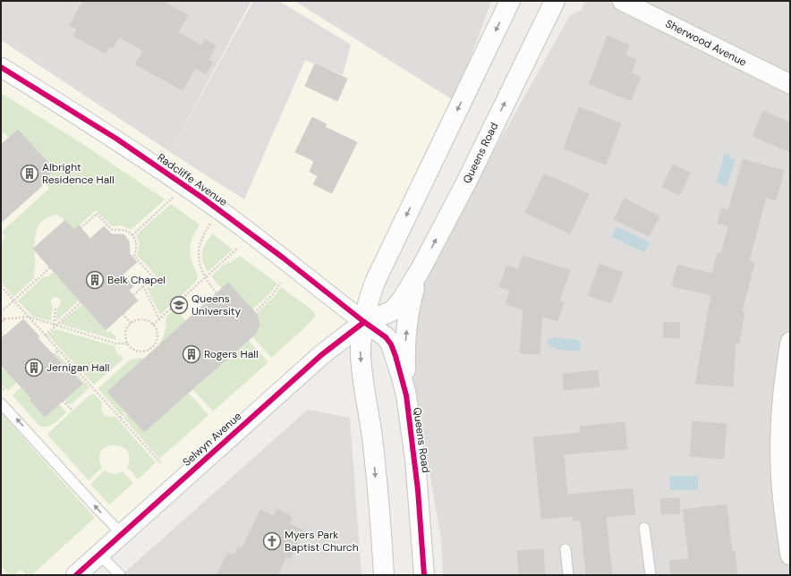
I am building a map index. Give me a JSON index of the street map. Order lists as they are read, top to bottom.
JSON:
{
  "streets": {
    "street": [
      "Sherwood Avenue",
      "Queens Road",
      "Radcliffe Avenue",
      "Selwyn Avenue"
    ]
  },
  "crossings": [
    ["Queens Road", "Radcliffe Avenue"],
    ["Queens Road", "Selwyn Avenue"],
    ["Radcliffe Avenue", "Selwyn Avenue"]
  ],
  "places": {
    "building": [
      "Albright Residence Hall",
      "Belk Chapel",
      "Rogers Hall",
      "Jernigan Hall"
    ],
    "school or university": ["Queens University"],
    "church": ["Myers Park Baptist Church"]
  }
}
